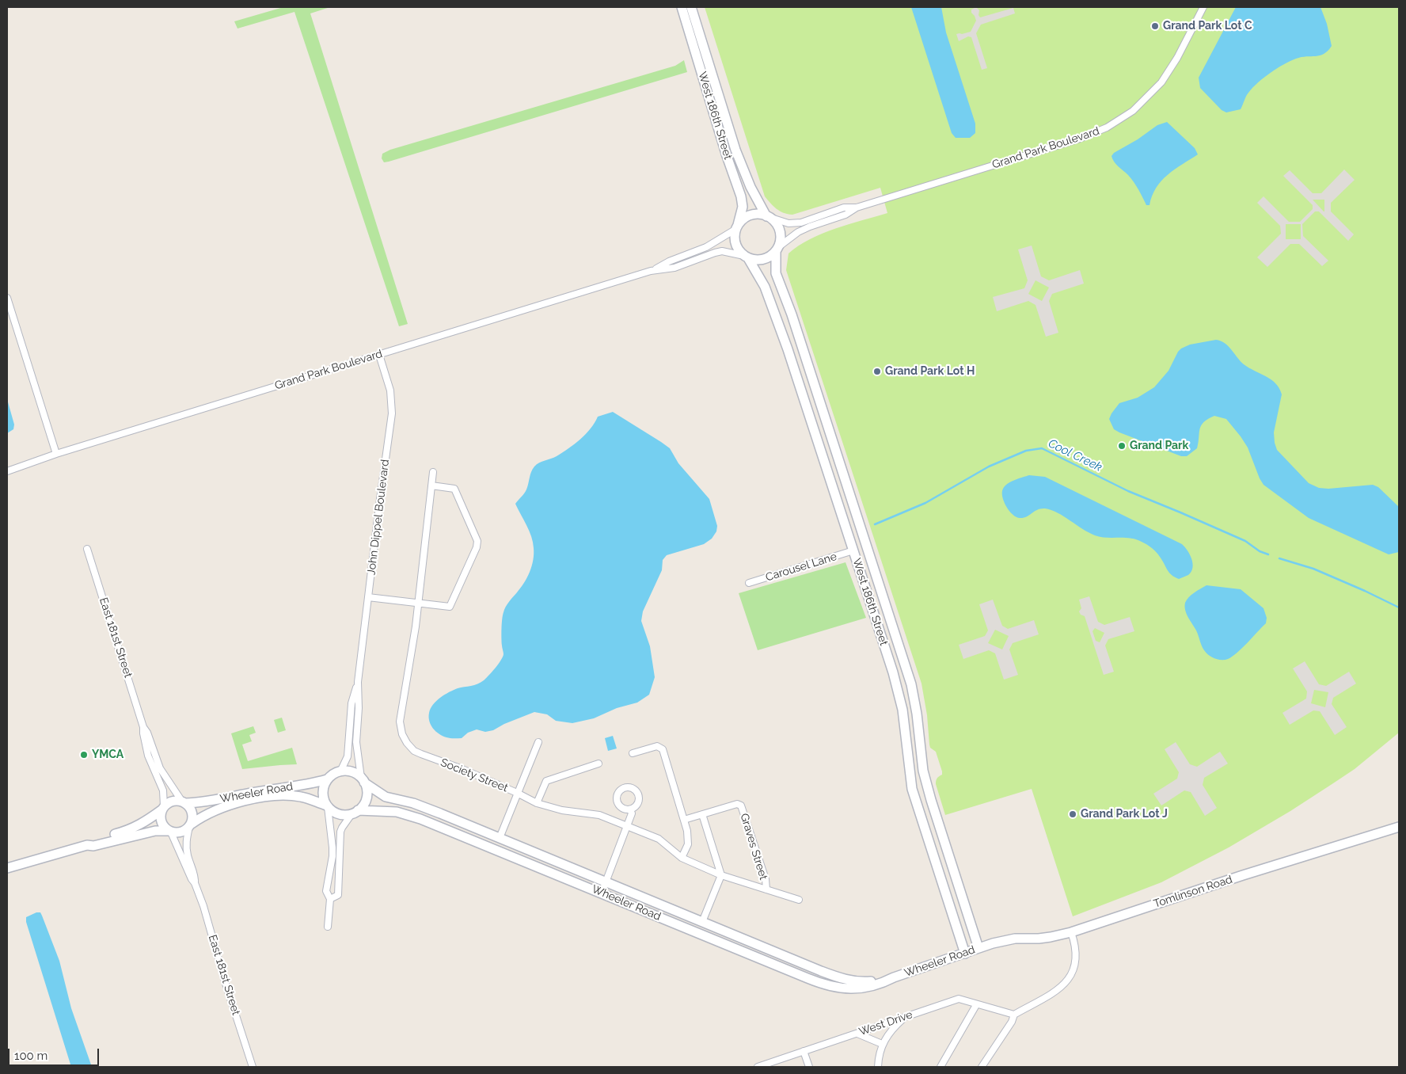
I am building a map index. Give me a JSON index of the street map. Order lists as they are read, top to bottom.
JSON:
{
  "streets": {
    "street": [
      "West 186th Street",
      "Grand Park Boulevard",
      "John Dippel Boulevard",
      "Carousel Lane",
      "East 181st Street",
      "Society Street",
      "Wheeler Road",
      "Graves Street",
      "Tomlinson Road",
      "West Drive"
    ]
  },
  "crossings": [
    ["West 186th Street", "Grand Park Boulevard"],
    ["West 186th Street", "Carousel Lane"],
    ["West 186th Street", "Wheeler Road"],
    ["West 186th Street", "Tomlinson Road"],
    ["Grand Park Boulevard", "John Dippel Boulevard"],
    ["John Dippel Boulevard", "Wheeler Road"],
    ["East 181st Street", "Wheeler Road"],
    ["Society Street", "Graves Street"],
    ["Wheeler Road", "Tomlinson Road"]
  ],
  "water": ["Cool Creek"],
  "places": [
    "Grand Park Lot C",
    "Grand Park Lot H",
    "Grand Park",
    "YMCA",
    "Grand Park Lot J"
  ],
  "scale_bar": "100 m"
}
